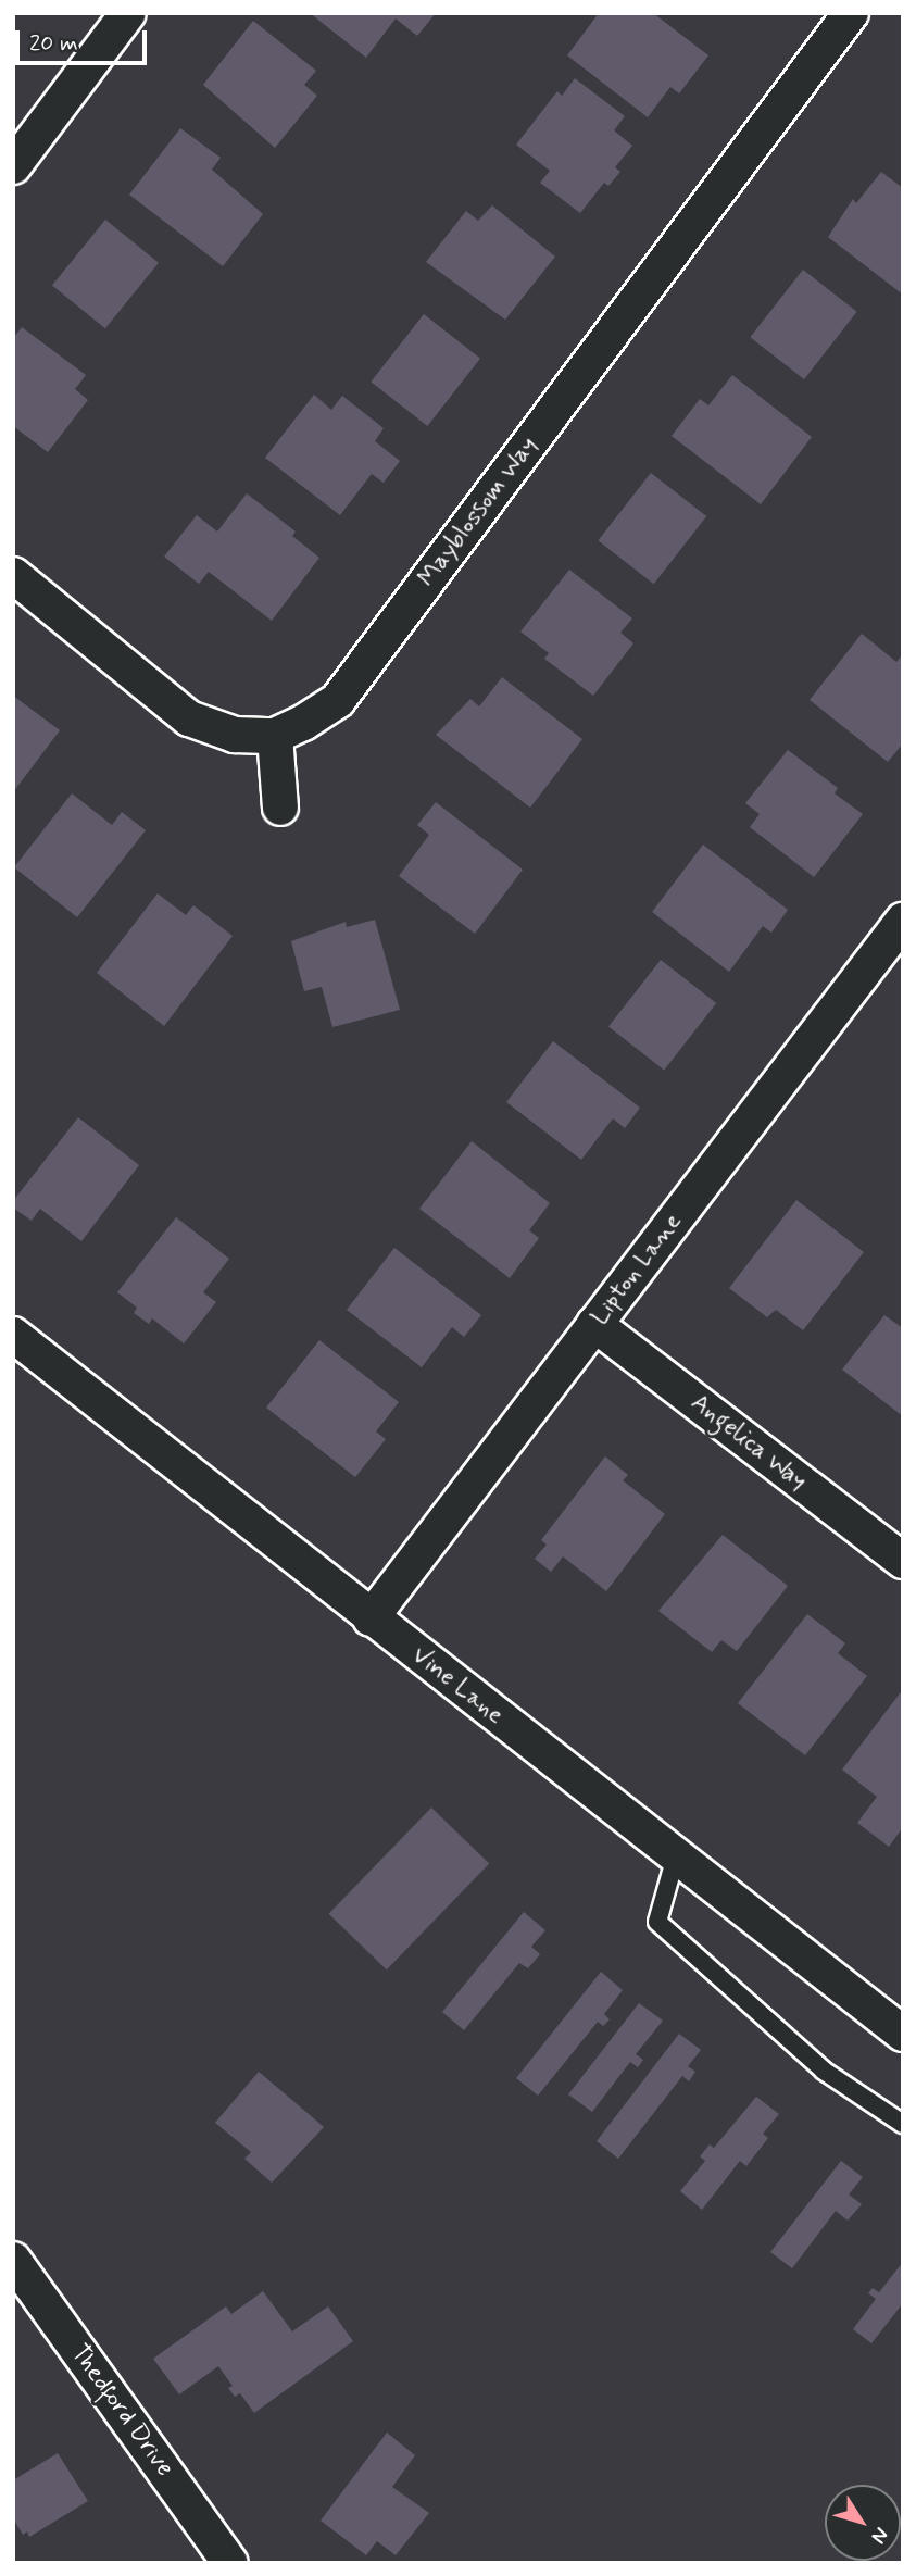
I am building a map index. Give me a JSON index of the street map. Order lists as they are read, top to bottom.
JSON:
{
  "streets": {
    "street": [
      "Mayblossom Way",
      "Lipton Lane",
      "Angelica Way",
      "Vine Lane",
      "Thedford Drive"
    ]
  },
  "crossings": [
    ["Lipton Lane", "Angelica Way"],
    ["Lipton Lane", "Vine Lane"]
  ],
  "scale_bar": "20 m",
  "north": "bottom right"
}
